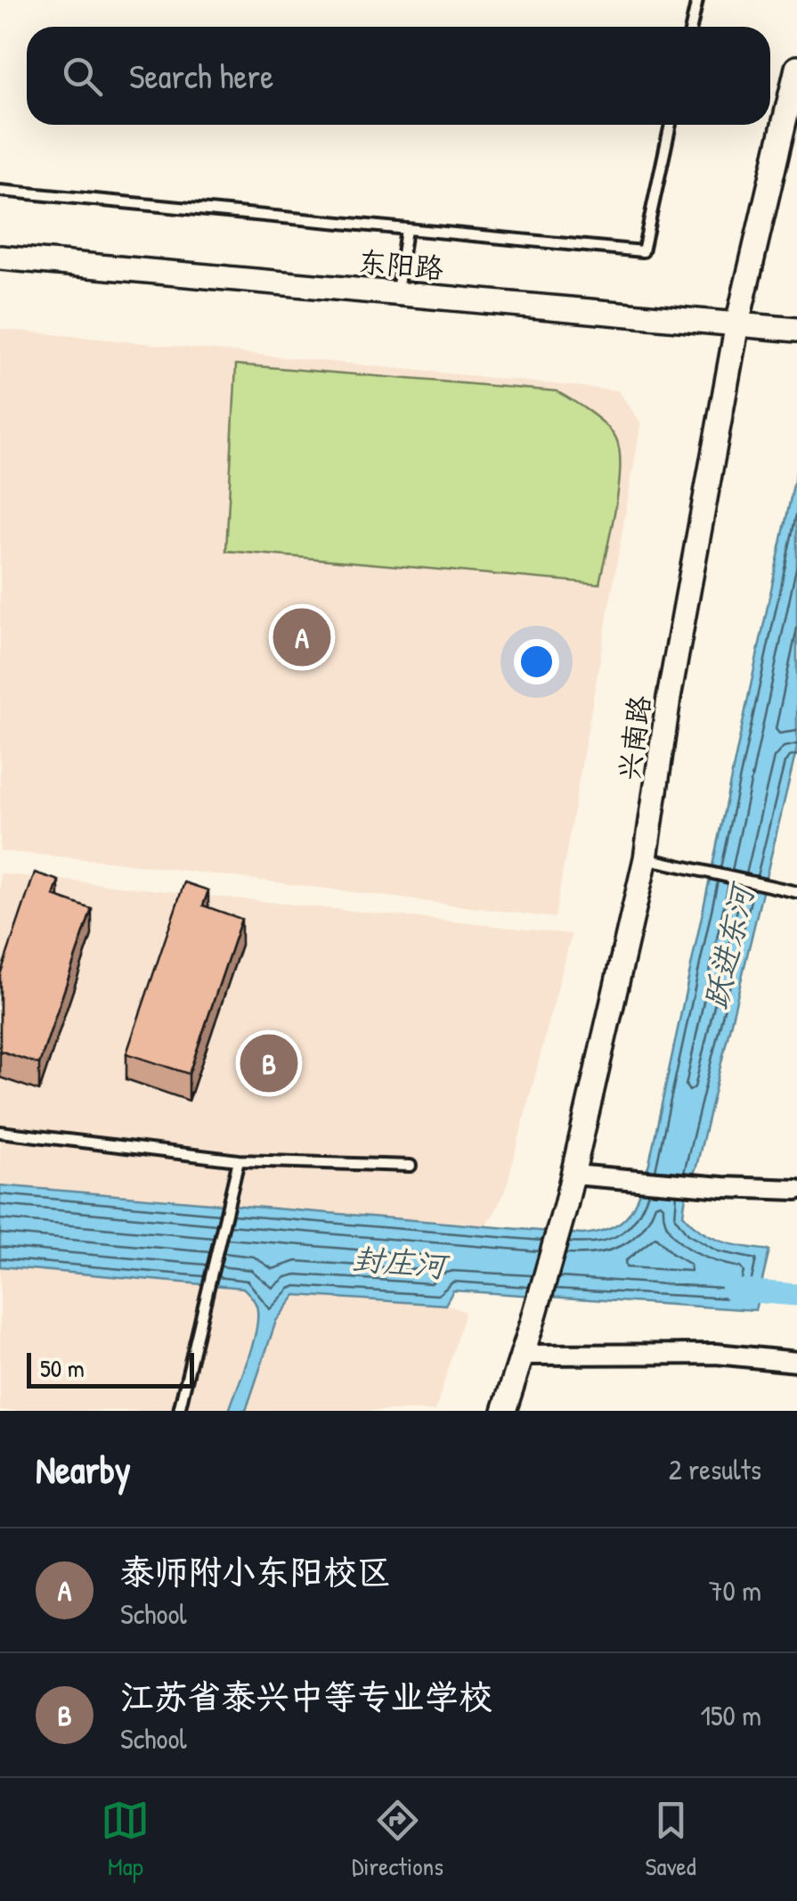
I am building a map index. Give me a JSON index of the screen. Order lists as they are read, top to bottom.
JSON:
{
  "streets": {
    "street": ["东阳路", "兴南路"]
  },
  "crossings": [
    ["东阳路", "兴南路"]
  ],
  "water": ["跃进东河", "封庄河"],
  "scale_bar": "50 m",
  "page": {
    "search": "Search here",
    "pins": ["A", "B"],
    "scale": "50 m",
    "heading": ["Nearby", "2 results"],
    "list": [
      {
        "mark": "A",
        "name": "泰师附小东阳校区",
        "note": "School",
        "value": "70 m"
      },
      {
        "mark": "B",
        "name": "江苏省泰兴中等专业学校",
        "note": "School",
        "value": "150 m"
      }
    ],
    "nav": ["Map", "Directions", "Saved"]
  }
}
